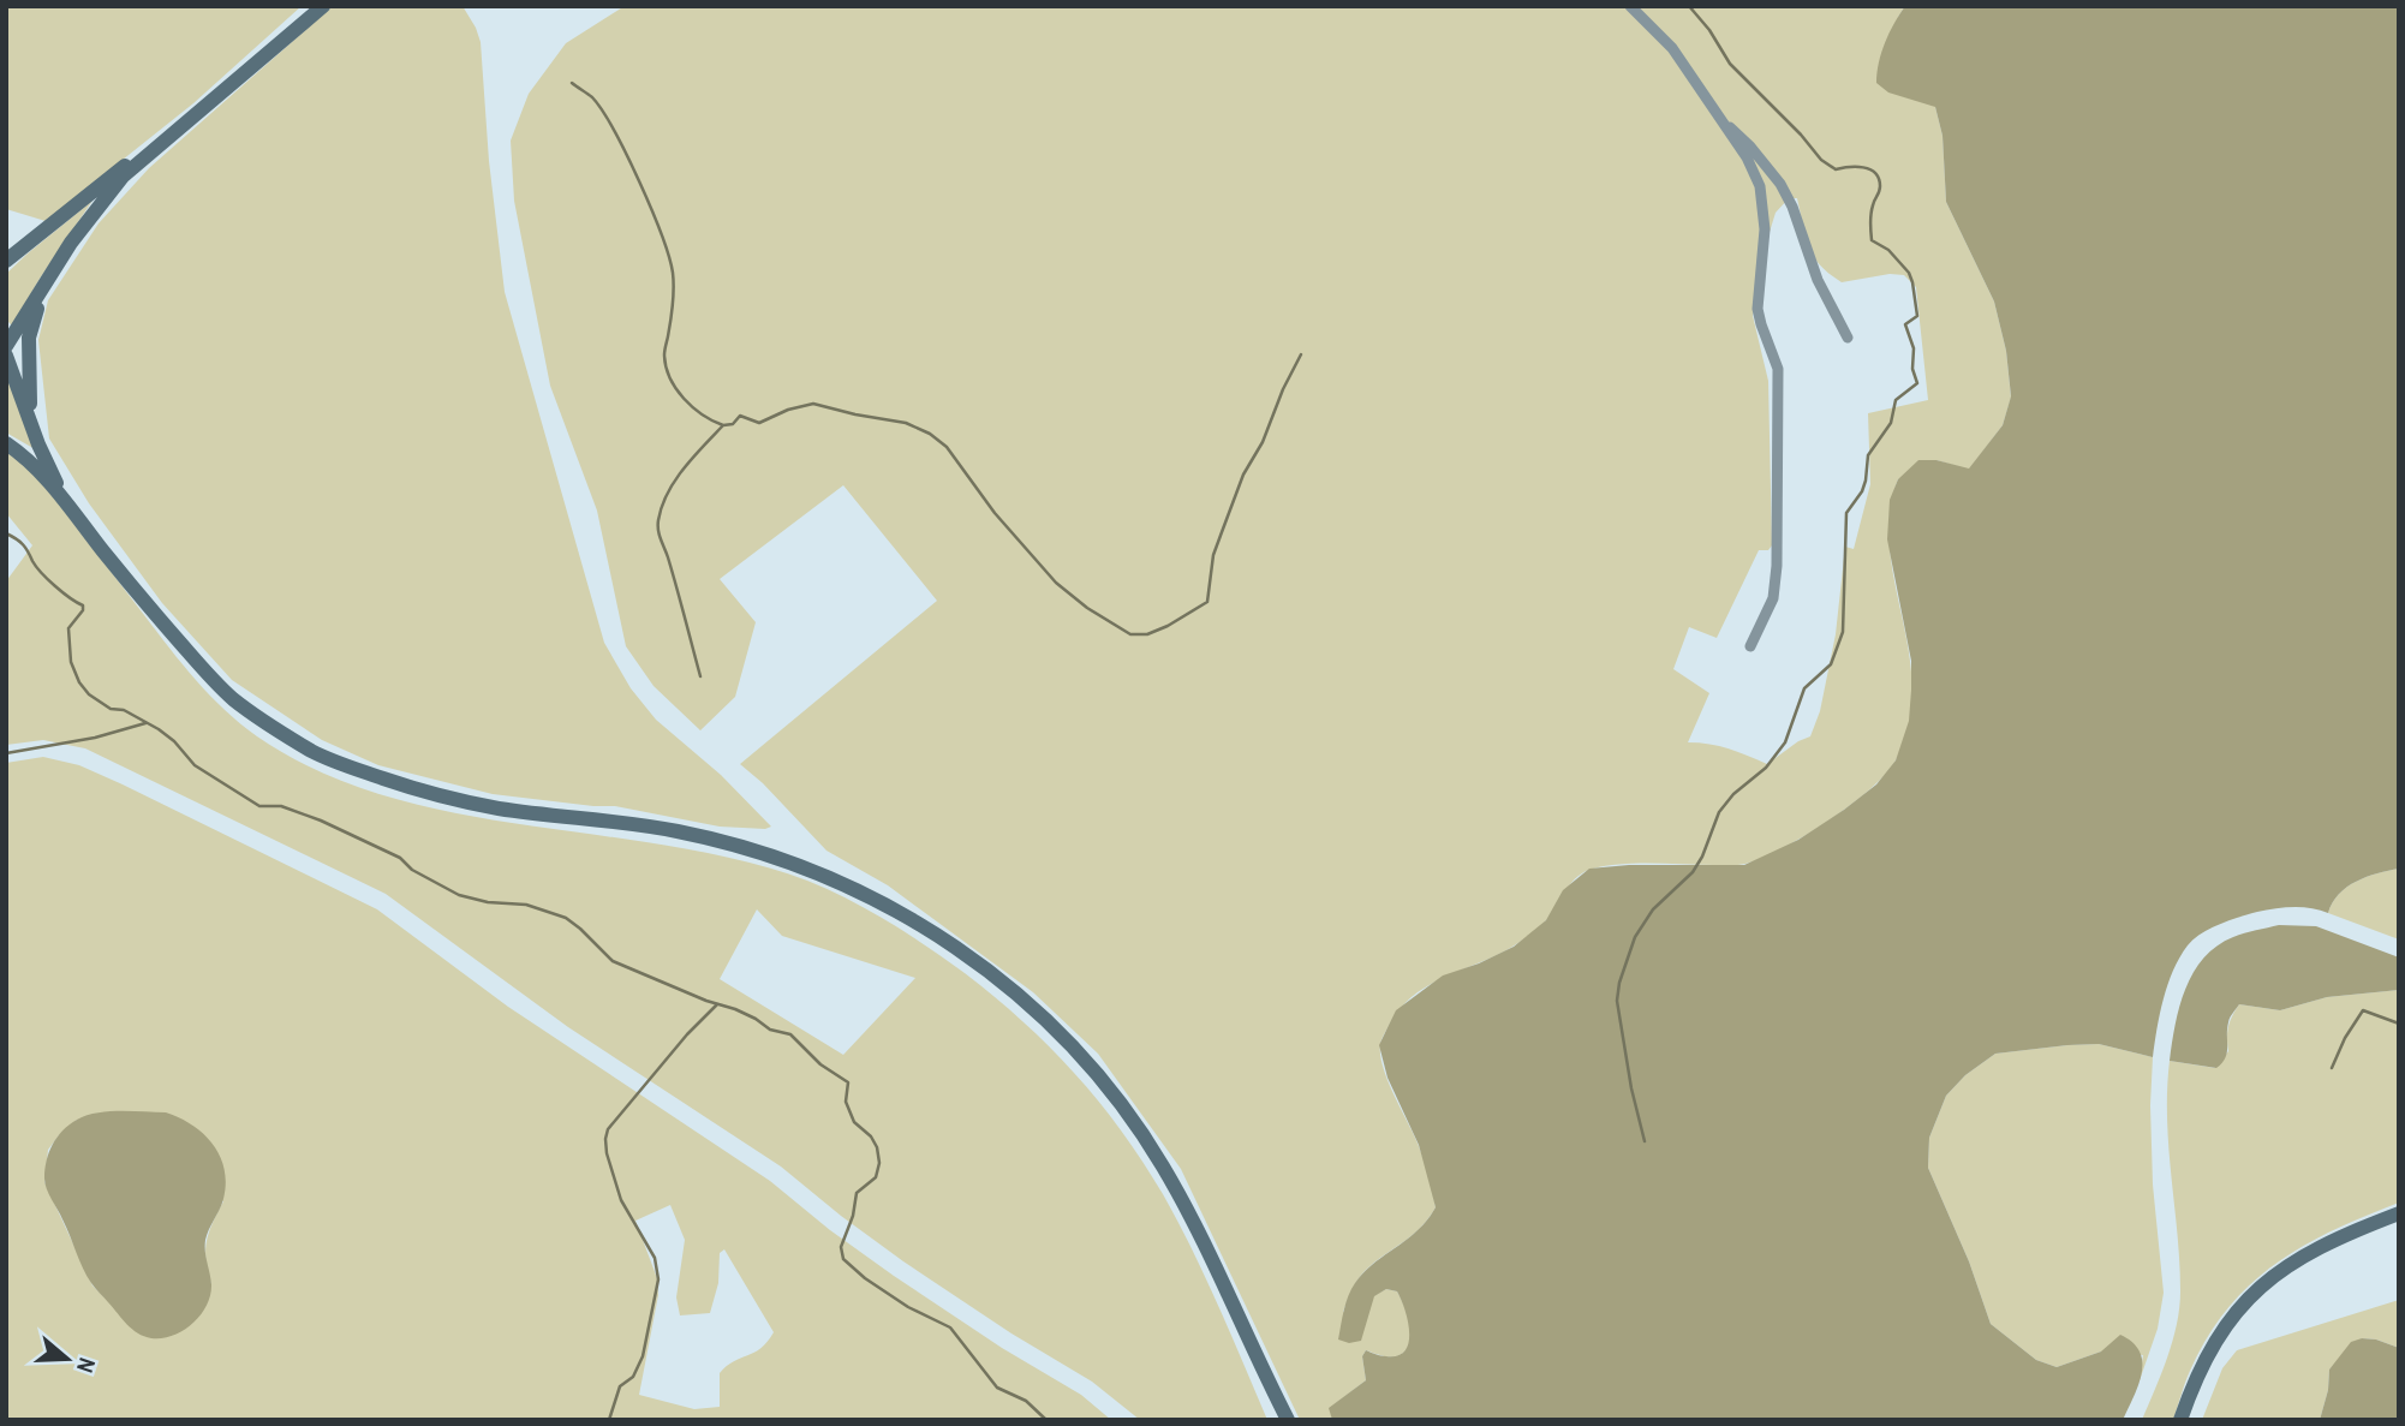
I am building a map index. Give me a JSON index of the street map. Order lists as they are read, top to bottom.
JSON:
{
  "north": "right"
}
